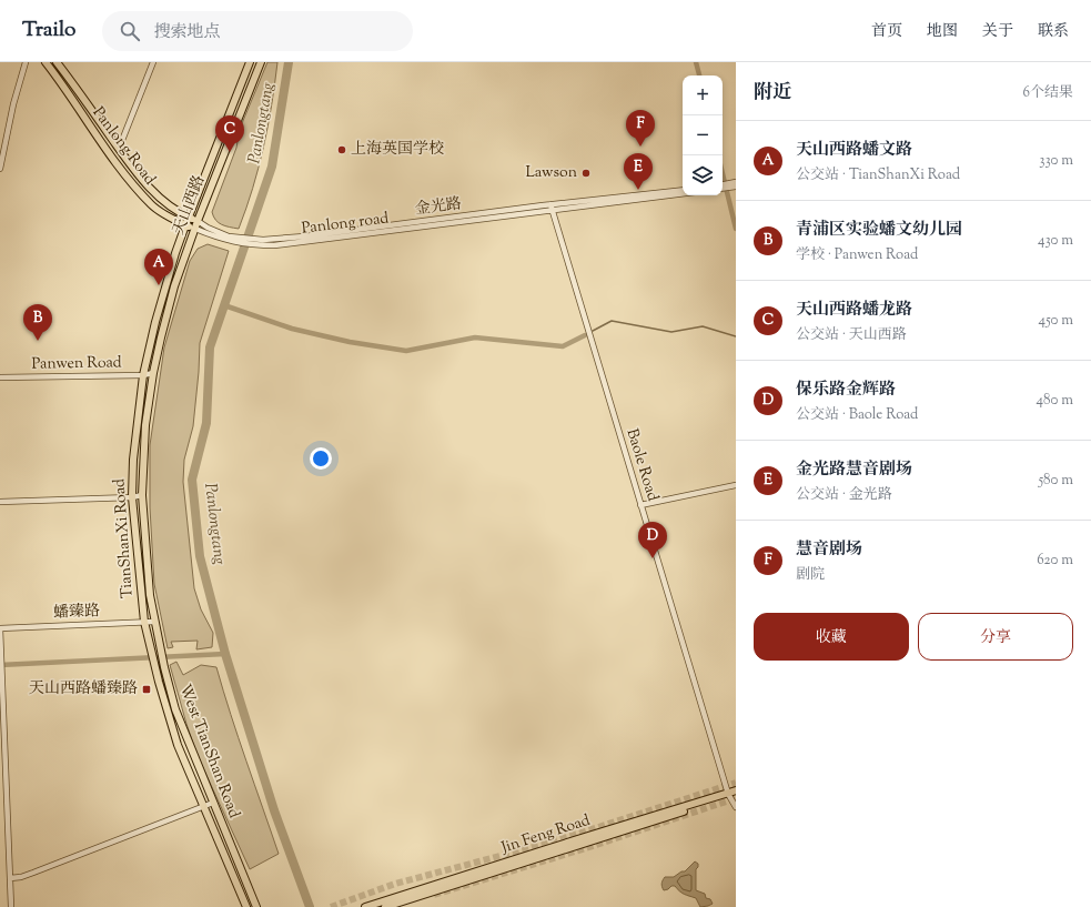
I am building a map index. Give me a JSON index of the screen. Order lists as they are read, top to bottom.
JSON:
{
  "streets": {
    "main road": [
      "Panlong Road",
      "天山西路",
      "TianShanXi Road",
      "West TianShan Road",
      "Jin Feng Road"
    ],
    "street": [
      "Panlong road",
      "Panwen Road",
      "Baole Road",
      "蟠臻路"
    ]
  },
  "crossings": [
    ["Panlong Road", "天山西路"],
    ["Panlong Road", "Panlong road"],
    ["Panlong Road", "TianShanXi Road"],
    ["天山西路", "Panlong road"],
    ["天山西路", "Panwen Road"],
    ["天山西路", "West TianShan Road"],
    ["Panlong road", "Baole Road"],
    ["Panwen Road", "TianShanXi Road"],
    ["Baole Road", "Jin Feng Road"],
    ["TianShanXi Road", "蟠臻路"],
    ["蟠臻路", "West TianShan Road"]
  ],
  "water": ["Panlongtang"],
  "places": {
    "other": ["上海英国学校", "Lawson"],
    "transit": ["天山西路蟠臻路"]
  },
  "page": {
    "header": "Trailo",
    "search": "搜索地点",
    "nav": [
      "首页",
      "地图",
      "关于",
      "联系"
    ],
    "heading": ["附近", "6个结果"],
    "map_buttons": ["+", "−"],
    "pins": [
      "F",
      "C",
      "E",
      "A",
      "B",
      "D"
    ],
    "list": [
      {
        "mark": "A",
        "name": "天山西路蟠文路",
        "note": "公交站 · TianShanXi Road",
        "value": "330 m"
      },
      {
        "mark": "B",
        "name": "青浦区实验蟠文幼儿园",
        "note": "学校 · Panwen Road",
        "value": "430 m"
      },
      {
        "mark": "C",
        "name": "天山西路蟠龙路",
        "note": "公交站 · 天山西路",
        "value": "450 m"
      },
      {
        "mark": "D",
        "name": "保乐路金辉路",
        "note": "公交站 · Baole Road",
        "value": "480 m"
      },
      {
        "mark": "E",
        "name": "金光路慧音剧场",
        "note": "公交站 · 金光路",
        "value": "580 m"
      },
      {
        "mark": "F",
        "name": "慧音剧场",
        "note": "剧院",
        "value": "620 m"
      }
    ],
    "buttons": ["收藏", "分享"]
  }
}
